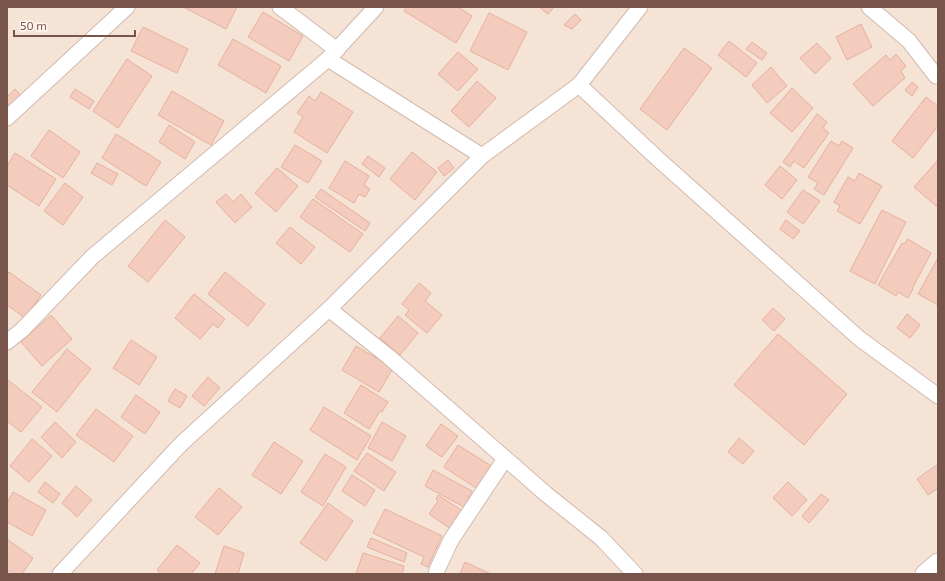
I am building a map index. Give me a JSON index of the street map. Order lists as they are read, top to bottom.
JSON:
{
  "scale_bar": "50 m"
}
